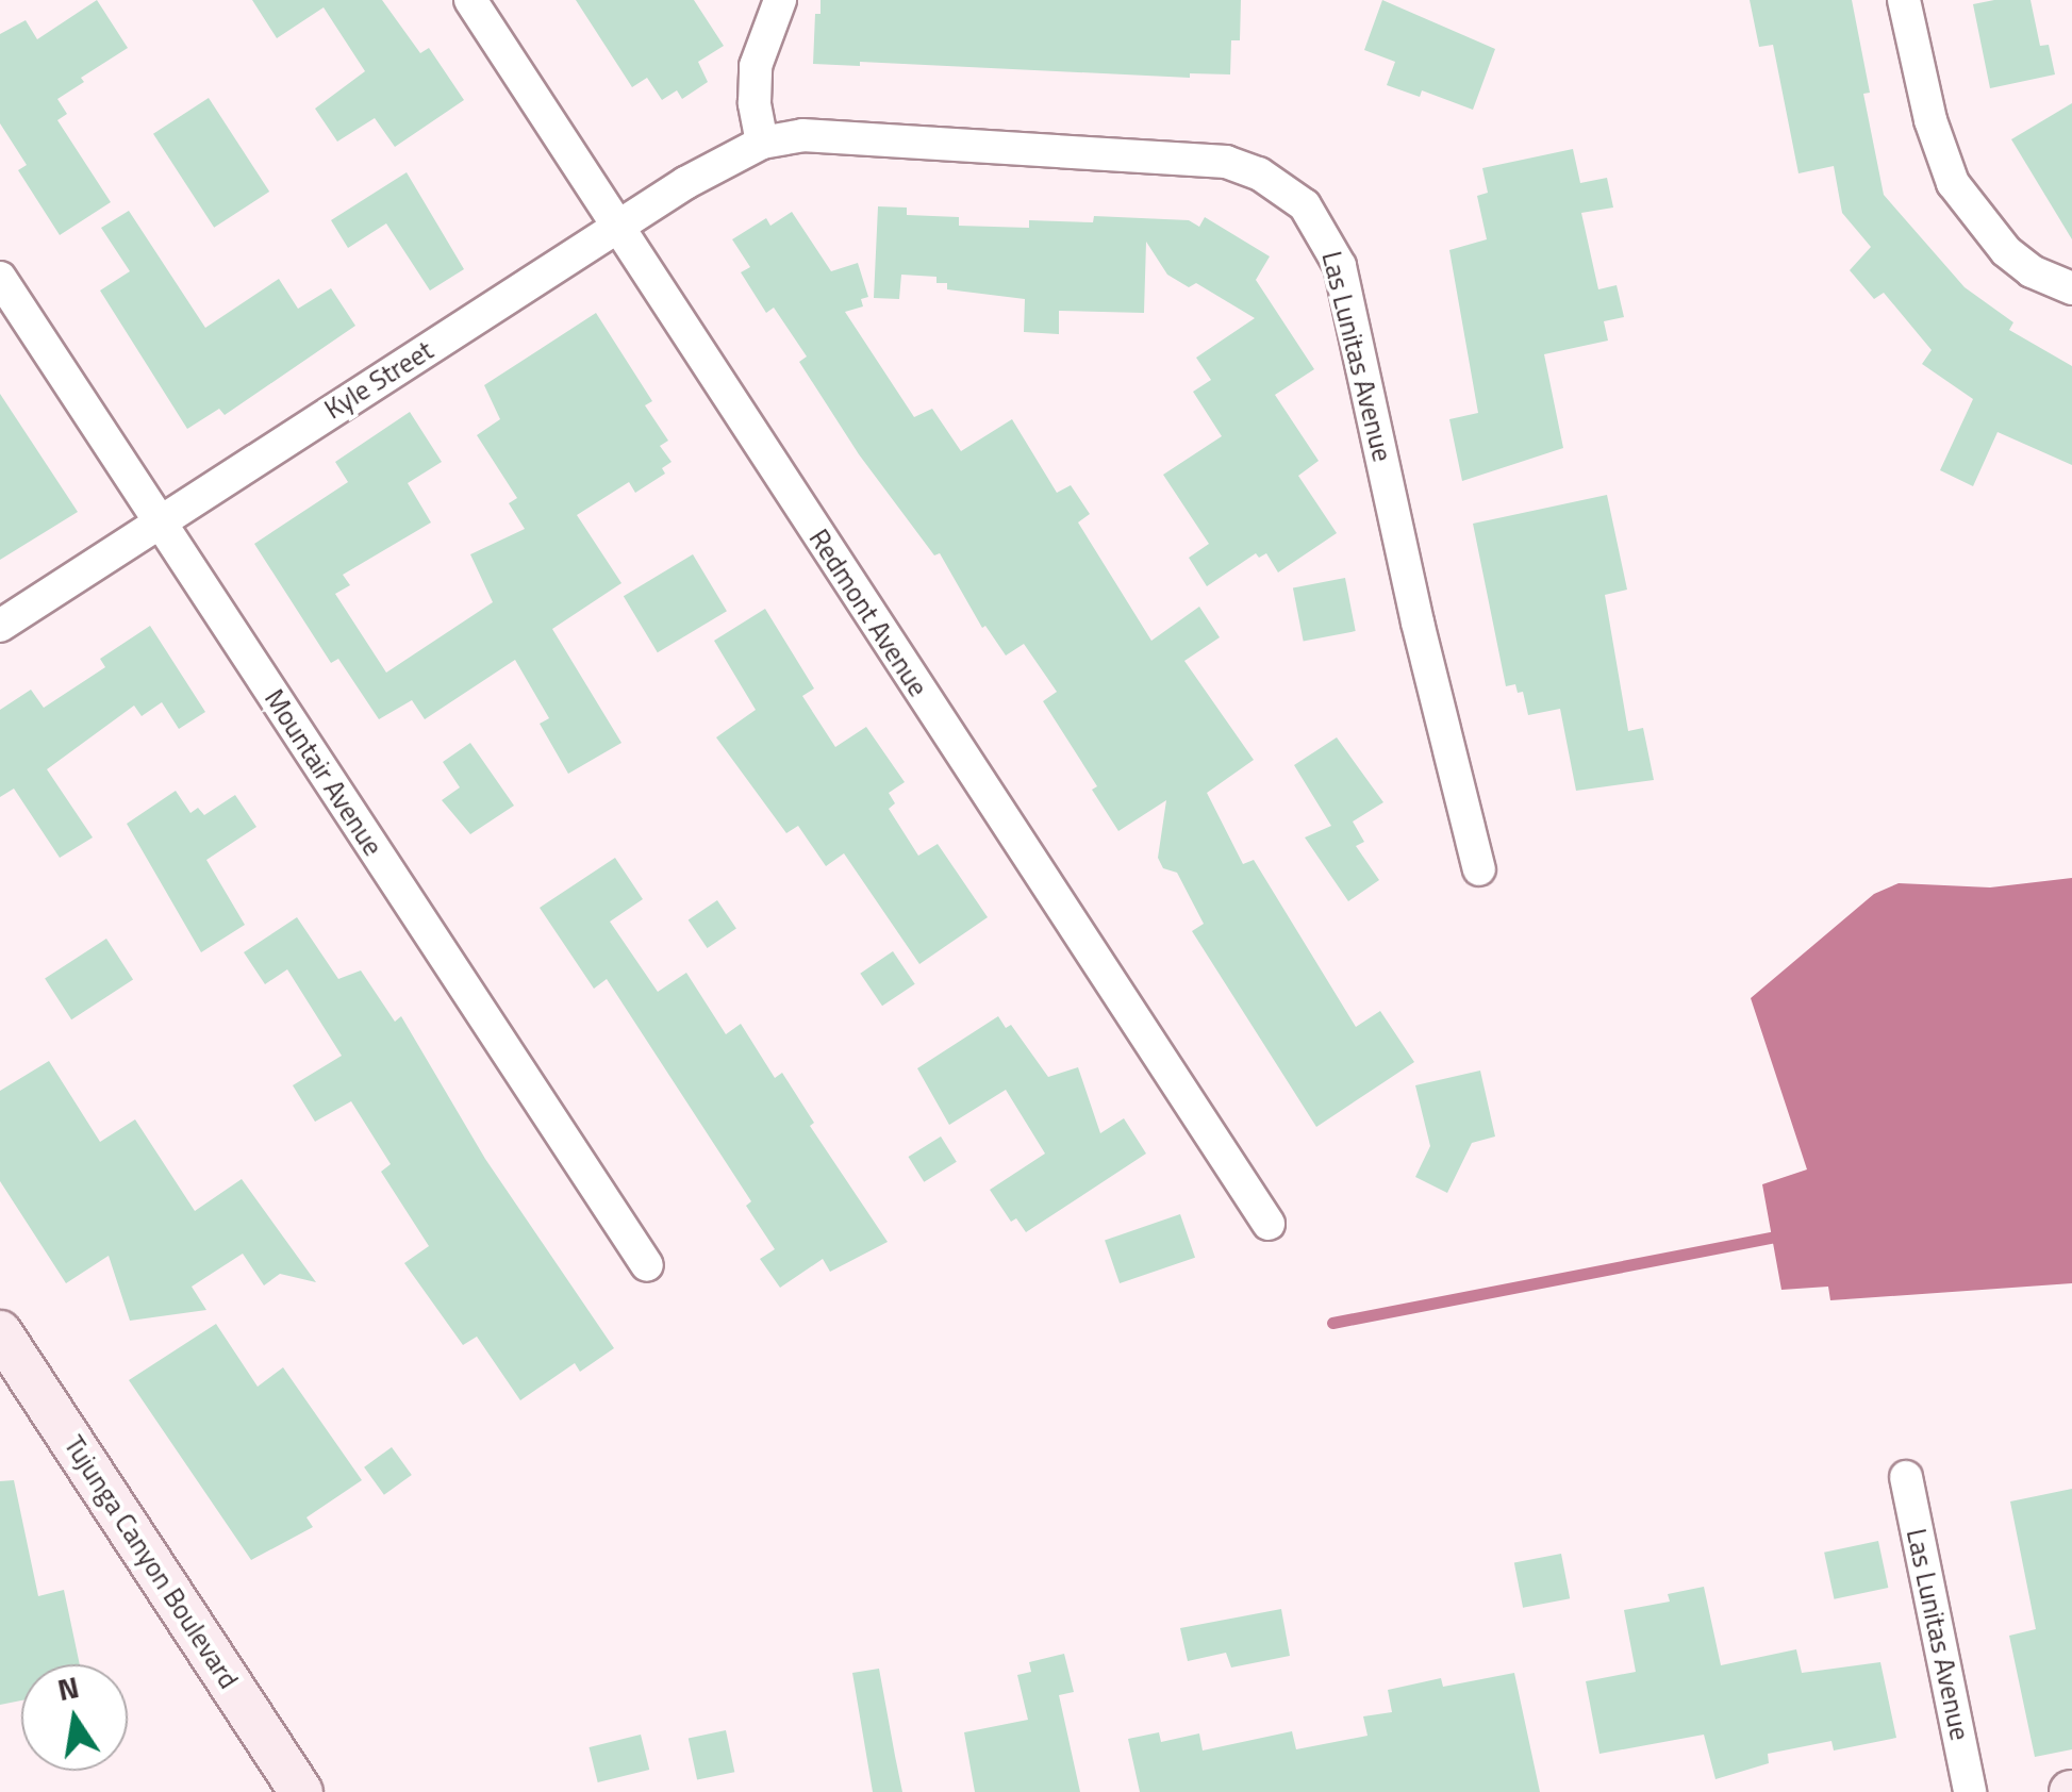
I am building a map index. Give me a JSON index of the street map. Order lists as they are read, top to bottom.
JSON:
{
  "streets": {
    "street": [
      "Las Lunitas Avenue",
      "Kyle Street",
      "Redmont Avenue",
      "Mountair Avenue",
      "Tujunga Canyon Boulevard"
    ]
  },
  "crossings": [
    ["Las Lunitas Avenue", "Kyle Street"],
    ["Kyle Street", "Redmont Avenue"],
    ["Kyle Street", "Mountair Avenue"]
  ],
  "north": "top"
}
